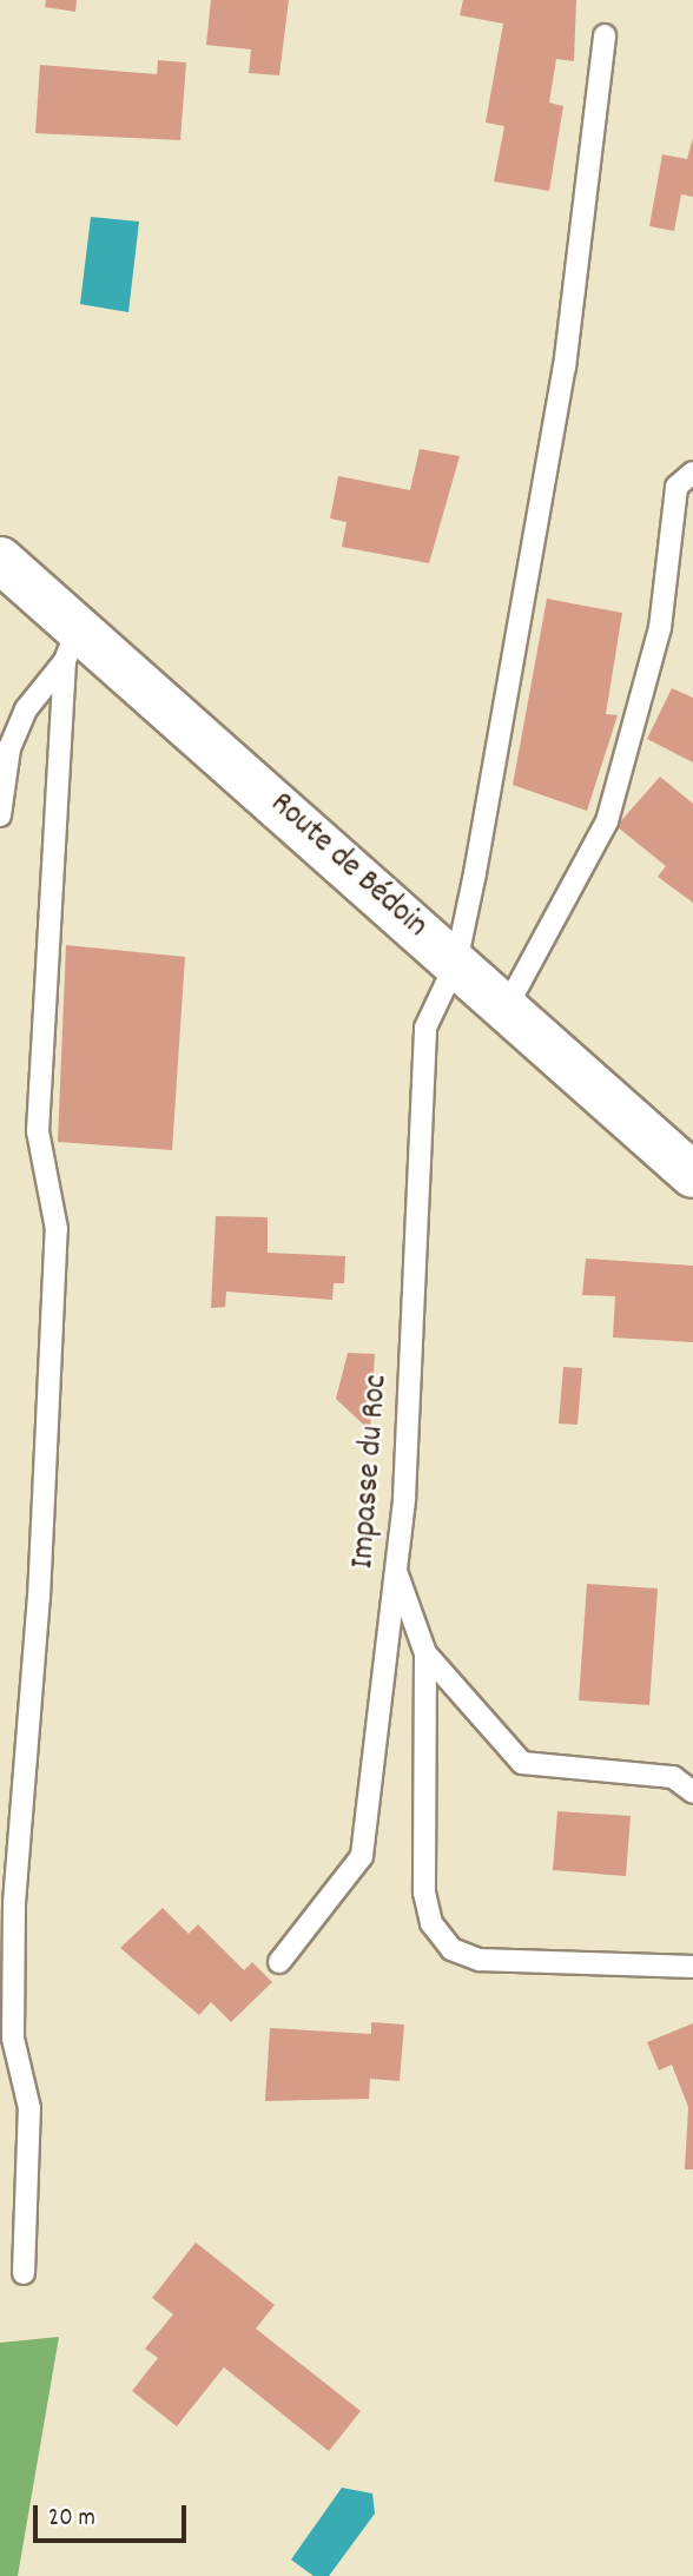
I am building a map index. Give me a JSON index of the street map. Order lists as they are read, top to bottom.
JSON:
{
  "streets": {
    "main road": ["Route de Bédoin"],
    "lane": ["Impasse du Roc"]
  },
  "crossings": [
    ["Route de Bédoin", "Impasse du Roc"]
  ],
  "scale_bar": "20 m"
}
